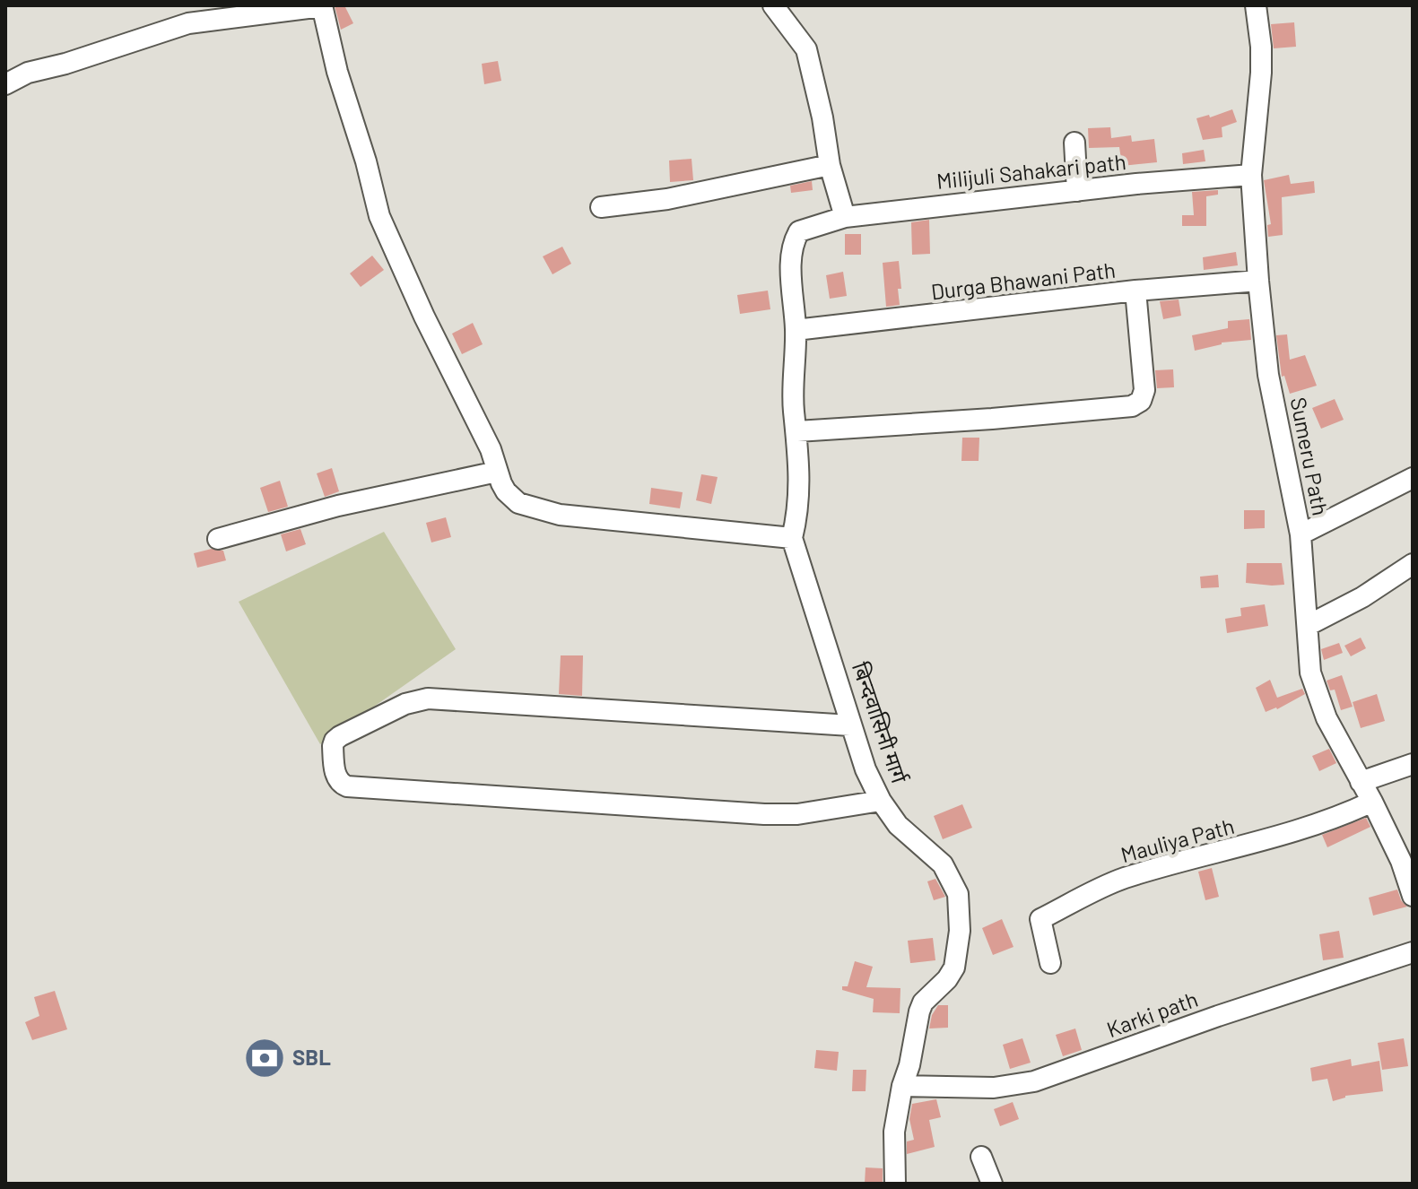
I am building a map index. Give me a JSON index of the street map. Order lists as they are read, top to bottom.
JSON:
{
  "streets": {
    "street": [
      "Milijuli Sahakari path",
      "Durga Bhawani Path",
      "Sumeru Path",
      "बिन्दवासिनी मार्ग",
      "Mauliya Path",
      "Karki path"
    ]
  },
  "crossings": [
    ["Milijuli Sahakari path", "Durga Bhawani Path"],
    ["Milijuli Sahakari path", "Sumeru Path"],
    ["Durga Bhawani Path", "Sumeru Path"],
    ["Sumeru Path", "Mauliya Path"],
    ["बिन्दवासिनी मार्ग", "Karki path"]
  ],
  "places": {
    "bank": ["SBL"]
  }
}
